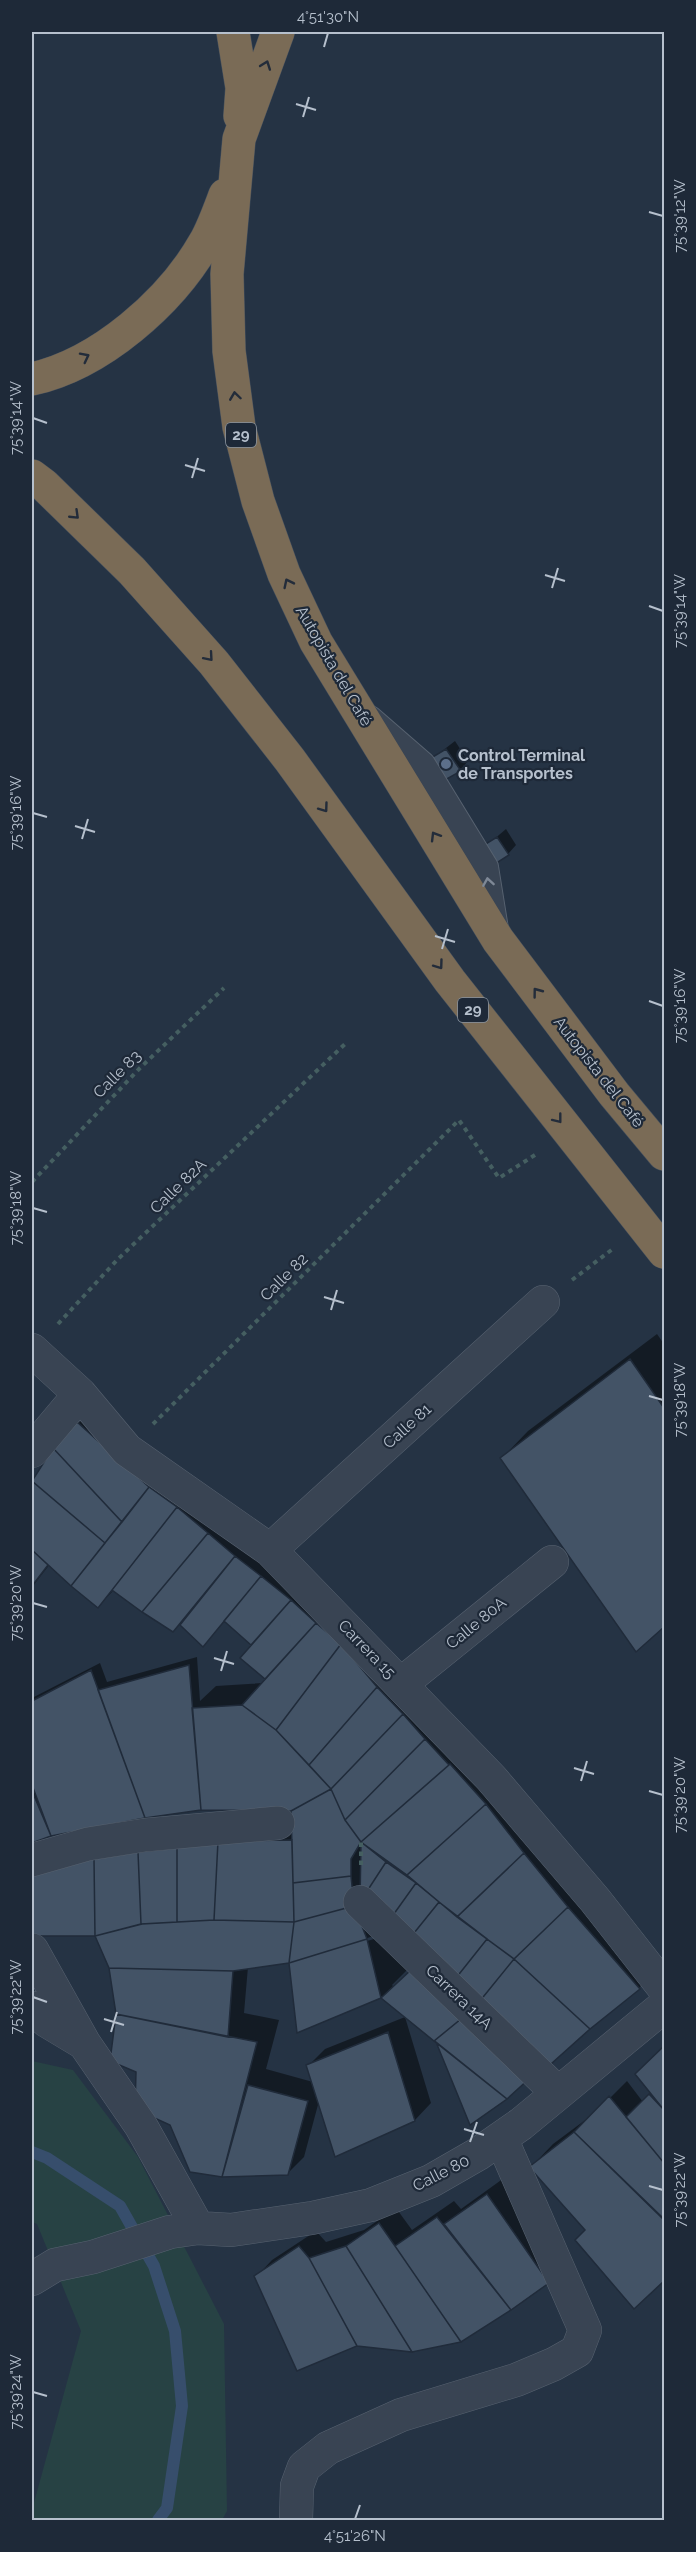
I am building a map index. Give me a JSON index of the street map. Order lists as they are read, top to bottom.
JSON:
{
  "streets": {
    "highway": ["29", "Autopista del Café"],
    "street": [
      "Calle 81",
      "Calle 80A",
      "Carrera 15",
      "Carrera 14A",
      "Calle 80"
    ],
    "path": ["Calle 83", "Calle 82A", "Calle 82"]
  },
  "crossings": [
    ["29", "Calle 82"],
    ["Calle 82A", "Carrera 15"],
    ["Calle 82", "Carrera 15"],
    ["Calle 81", "Carrera 15"],
    ["Calle 80A", "Carrera 15"],
    ["Carrera 14A", "Calle 80"]
  ],
  "places": ["Control Terminal de Transportes"],
  "coordinates": [
    "4°51'30\"N",
    "75°39'12\"W",
    "75°39'14\"W",
    "75°39'16\"W",
    "75°39'18\"W",
    "75°39'20\"W",
    "75°39'22\"W",
    "75°39'24\"W",
    "4°51'26\"N"
  ]
}
